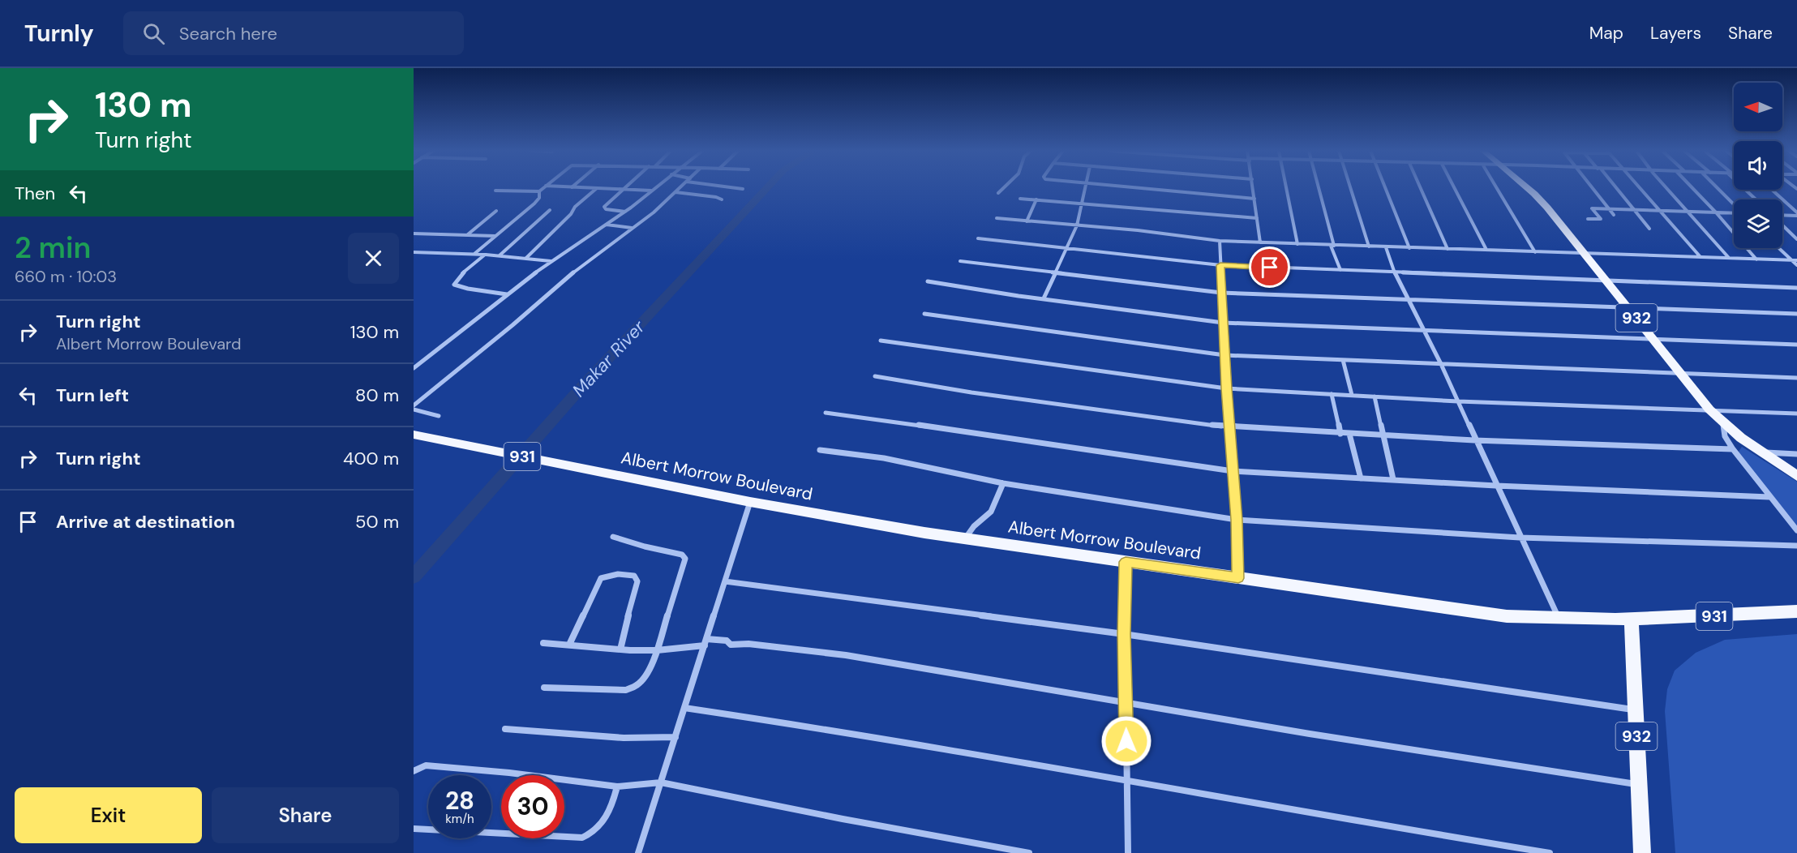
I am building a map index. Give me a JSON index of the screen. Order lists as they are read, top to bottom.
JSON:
{
  "streets": {
    "main road": ["932", "931", "Albert Morrow Boulevard"]
  },
  "crossings": [
    ["932", "Albert Morrow Boulevard"]
  ],
  "water": ["Makar River"],
  "north": "left",
  "page": {
    "header": "Turnly",
    "search": "Search here",
    "nav": ["Map", "Layers", "Share"],
    "turn": ["130 m", "Turn right"],
    "then": "Then",
    "heading": ["2 min", "660 m · 10:03"],
    "list": [
      {
        "name": "Turn right",
        "note": "Albert Morrow Boulevard",
        "value": "130 m"
      },
      {
        "name": "Turn left",
        "value": "80 m"
      },
      {
        "name": "Turn right",
        "value": "400 m"
      },
      {
        "name": "Arrive at destination",
        "value": "50 m"
      }
    ],
    "speed": "28 km/h",
    "limit": "30",
    "buttons": ["Exit", "Share"]
  }
}
